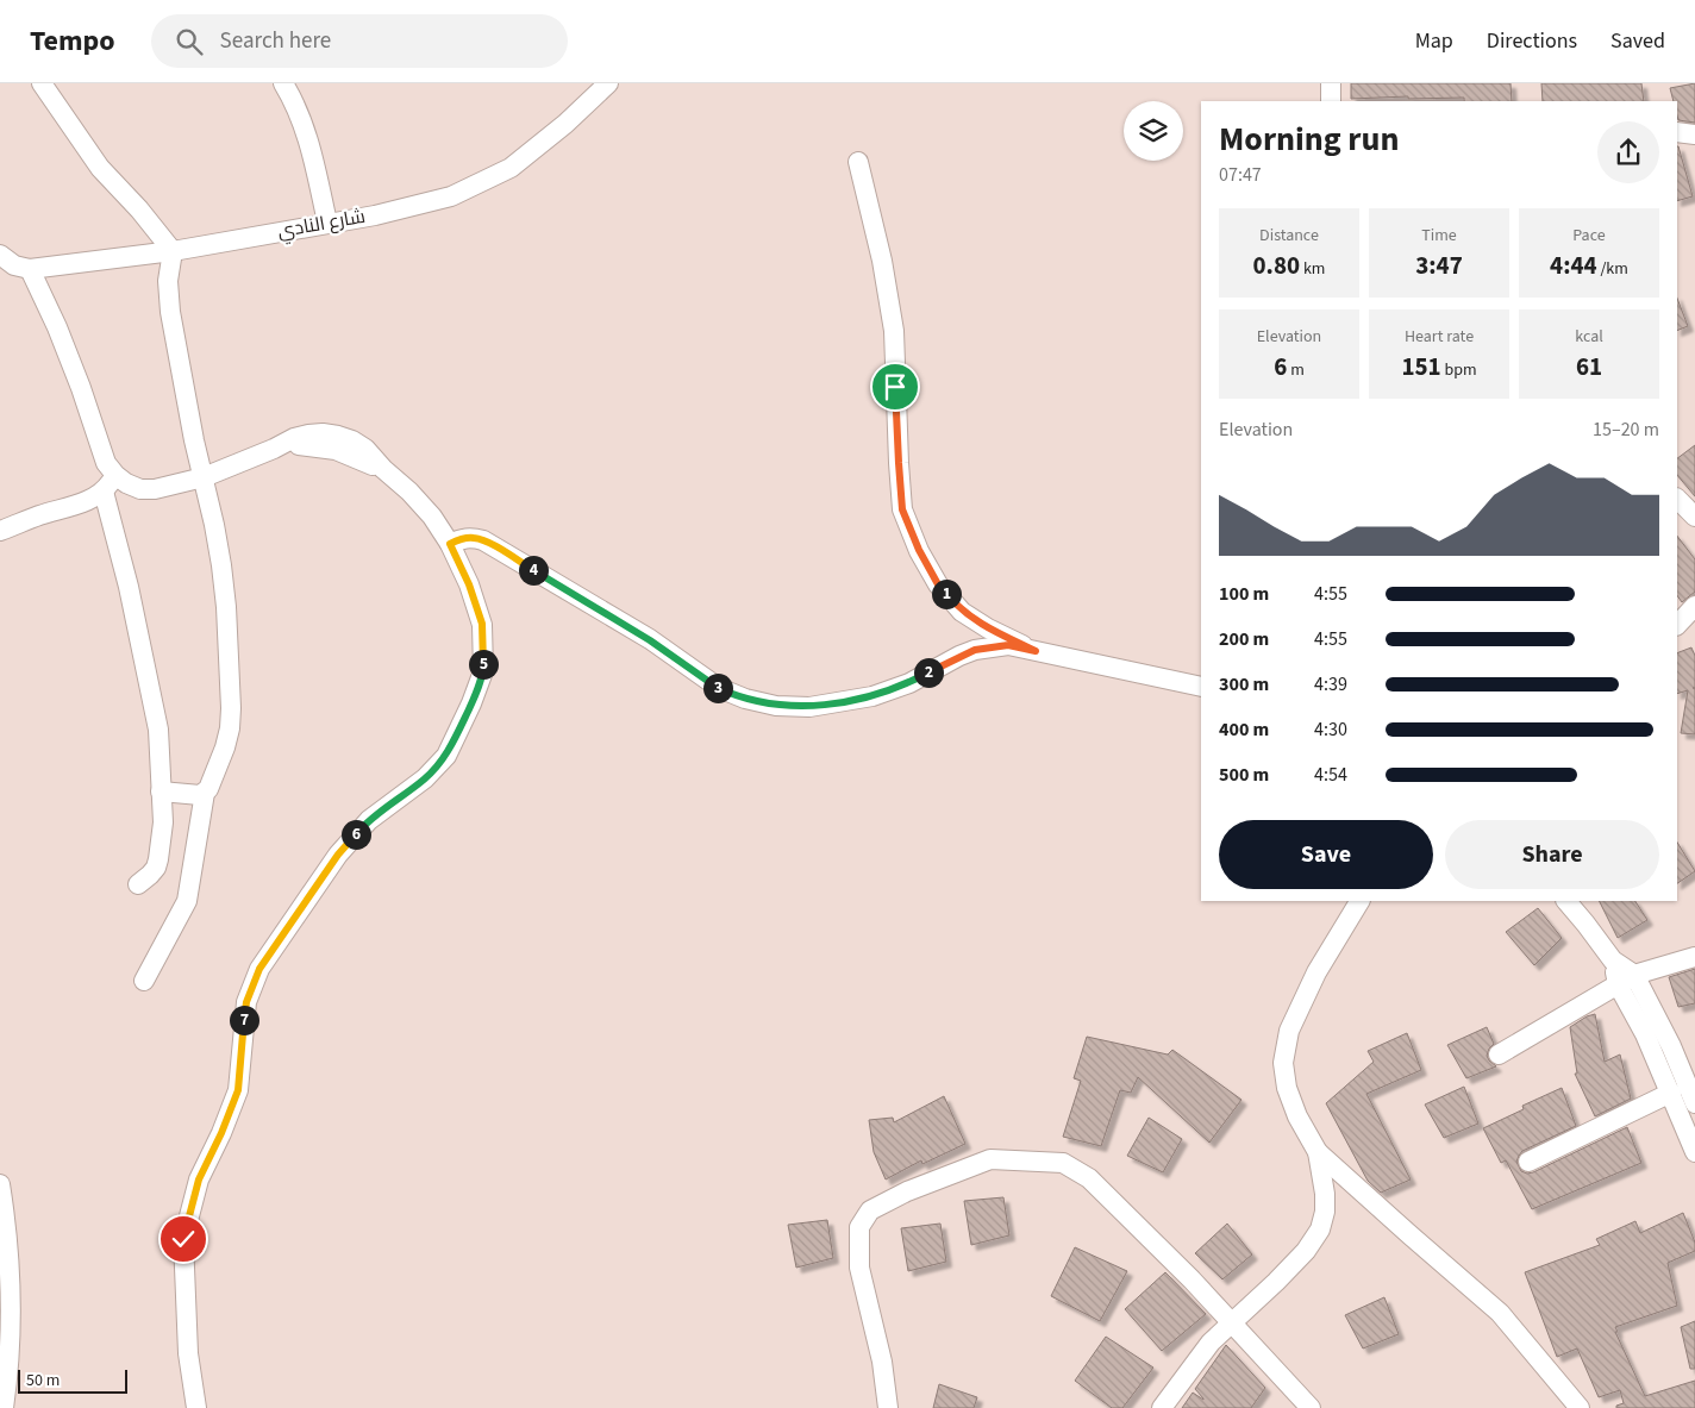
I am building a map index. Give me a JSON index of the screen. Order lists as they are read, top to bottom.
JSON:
{
  "streets": {
    "street": ["شارع النادي"]
  },
  "scale_bar": "50 m",
  "page": {
    "header": "Tempo",
    "search": "Search here",
    "nav": ["Map", "Directions", "Saved"],
    "heading": ["Morning run", "07:47"],
    "stats": [
      ["Distance", "0.80 km"],
      ["Time", "3:47"],
      ["Pace", "4:44 /km"],
      ["Elevation", "6 m"],
      ["Heart rate", "151 bpm"],
      ["kcal", "61"]
    ],
    "chart": ["Elevation", "15–20 m"],
    "pins": [
      "4",
      "1",
      "5",
      "2",
      "3",
      "6",
      "7"
    ],
    "list": [
      {
        "name": "100 m",
        "note": "4:55"
      },
      {
        "name": "200 m",
        "note": "4:55"
      },
      {
        "name": "300 m",
        "note": "4:39"
      },
      {
        "name": "400 m",
        "note": "4:30"
      },
      {
        "name": "500 m",
        "note": "4:54"
      }
    ],
    "buttons": ["Save", "Share"],
    "scale": "50 m"
  }
}
